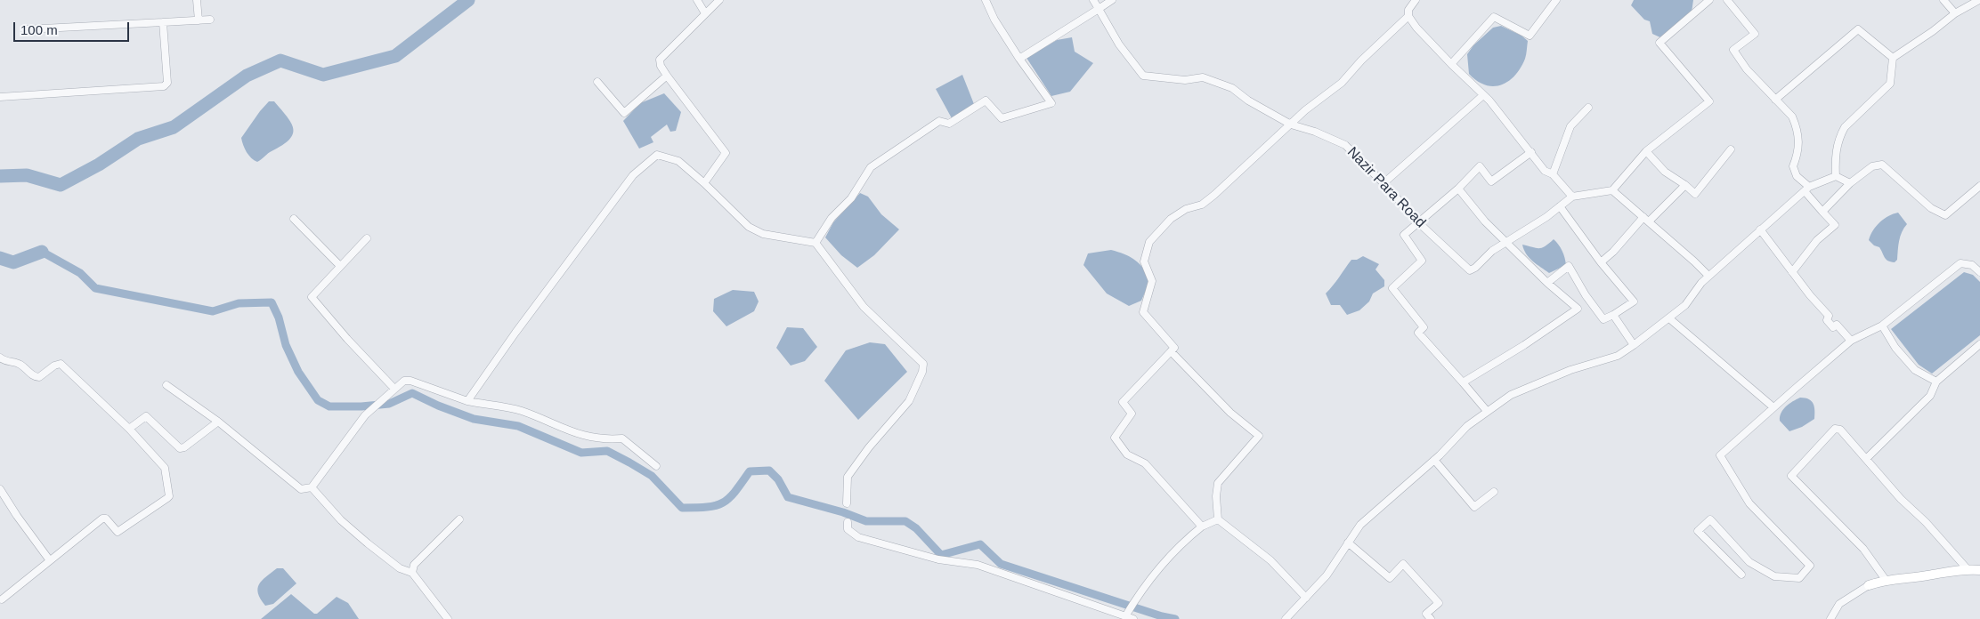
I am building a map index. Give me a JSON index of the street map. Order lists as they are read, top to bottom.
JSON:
{
  "streets": {
    "street": ["Nazir Para Road"]
  },
  "scale_bar": "100 m"
}
